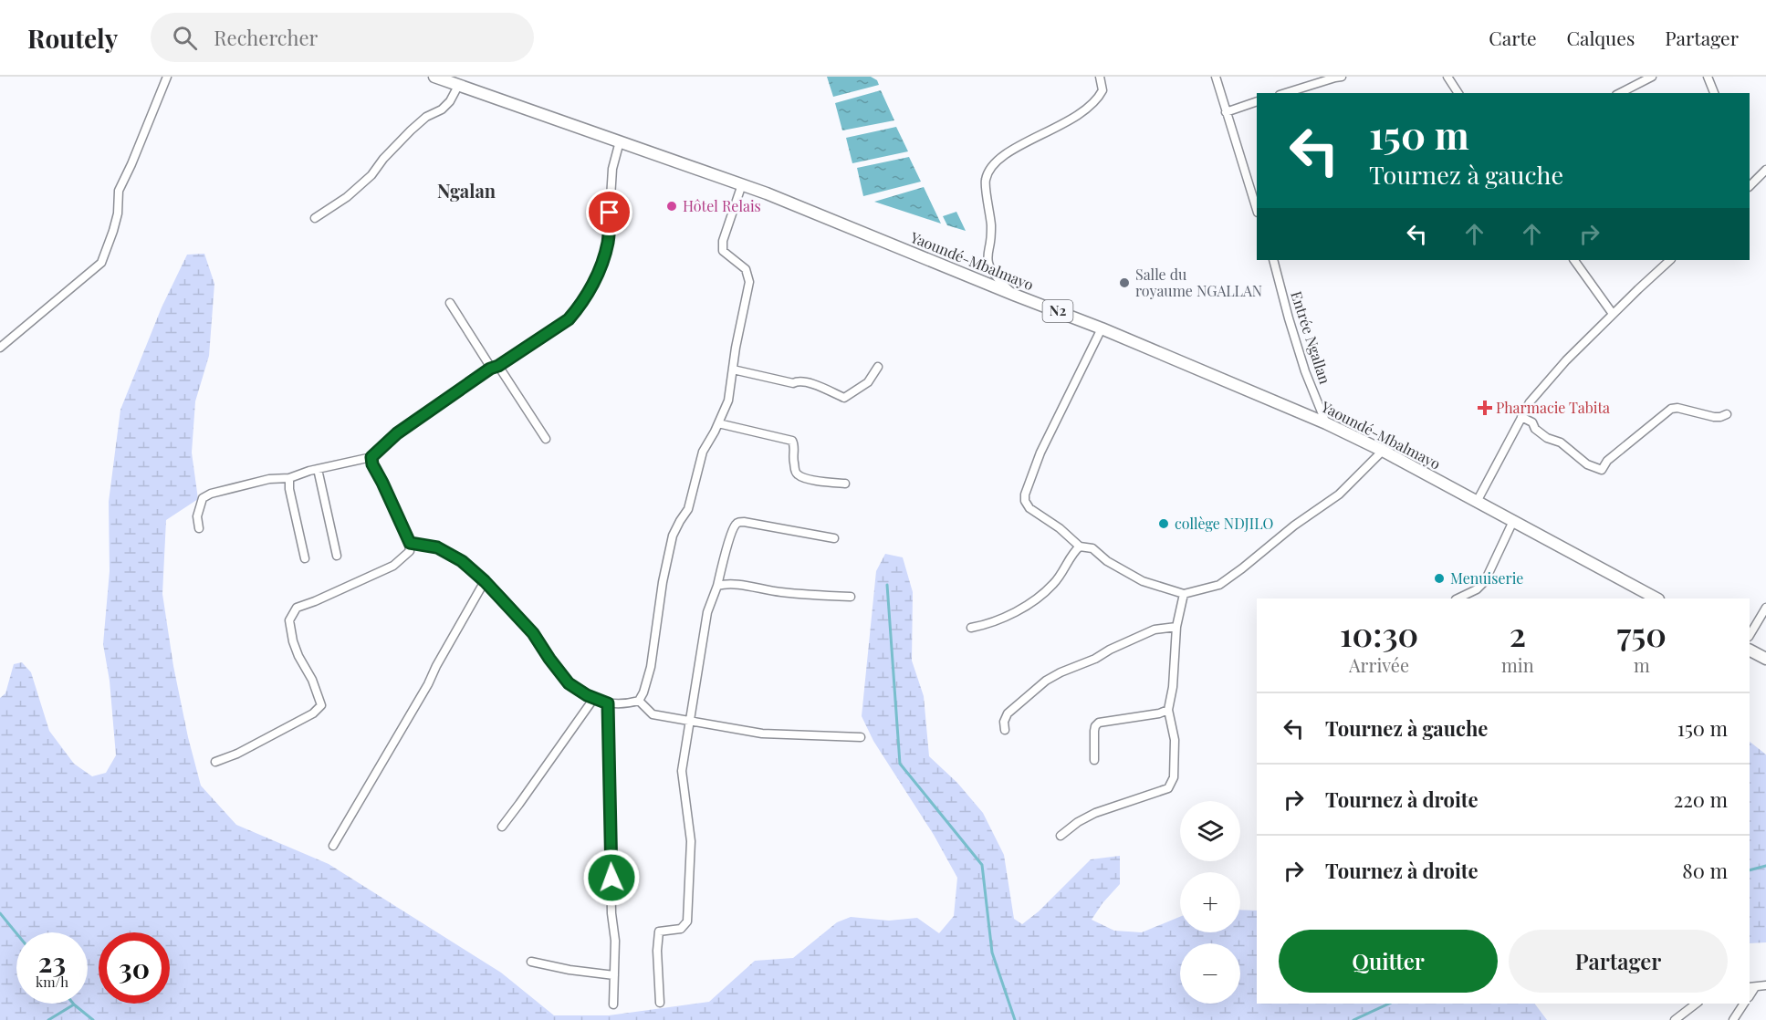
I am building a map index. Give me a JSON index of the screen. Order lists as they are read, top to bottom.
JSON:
{
  "streets": {
    "highway": ["Yaoundé-Mbalmayo", "N2"],
    "street": ["Entrée Ngallan"]
  },
  "crossings": [
    ["Yaoundé-Mbalmayo", "Entrée Ngallan"]
  ],
  "districts": ["Ngalan"],
  "places": {
    "other": [
      "Hôtel Relais",
      "Salle du royaume NGALLAN",
      "collège NDJILO",
      "Menuiserie"
    ],
    "health": ["Pharmacie Tabita"]
  },
  "page": {
    "header": "Routely",
    "search": "Rechercher",
    "nav": ["Carte", "Calques", "Partager"],
    "turn": ["150 m", "Tournez à gauche"],
    "eta": [
      "10:30",
      "Arrivée",
      "2",
      "min",
      "750",
      "m"
    ],
    "list": [
      {
        "name": "Tournez à gauche",
        "value": "150 m"
      },
      {
        "name": "Tournez à droite",
        "value": "220 m"
      },
      {
        "name": "Tournez à droite",
        "value": "80 m"
      }
    ],
    "map_buttons": ["+", "−"],
    "buttons": ["Quitter", "Partager"],
    "speed": "23 km/h",
    "limit": "30"
  }
}
